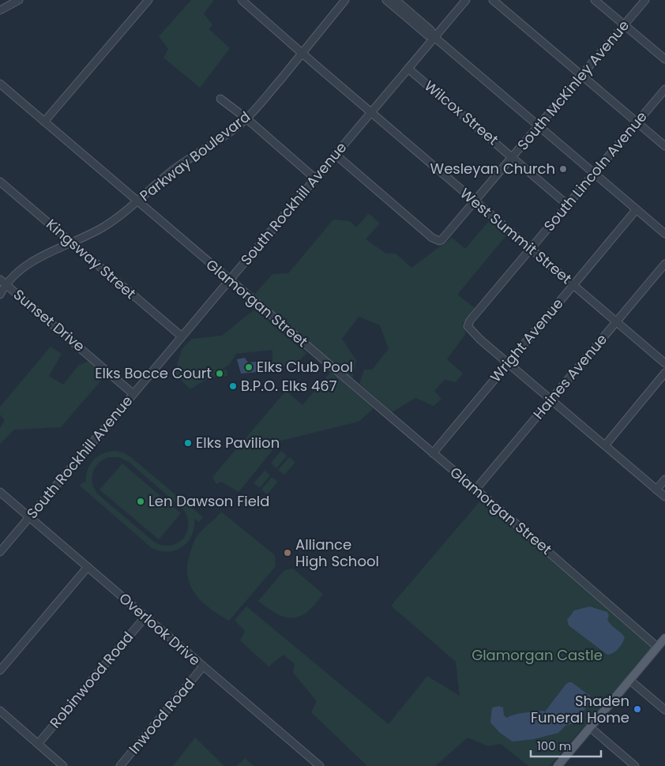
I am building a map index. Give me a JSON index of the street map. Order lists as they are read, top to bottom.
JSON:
{
  "streets": {
    "street": [
      "South McKinley Avenue",
      "Wilcox Street",
      "Parkway Boulevard",
      "South Lincoln Avenue",
      "South Rockhill Avenue",
      "West Summit Street",
      "Kingsway Street",
      "Glamorgan Street",
      "Sunset Drive",
      "Wright Avenue",
      "Haines Avenue",
      "Overlook Drive",
      "Robinwood Road",
      "Inwood Road"
    ]
  },
  "crossings": [
    ["South McKinley Avenue", "Wilcox Street"],
    ["South McKinley Avenue", "South Rockhill Avenue"],
    ["South McKinley Avenue", "West Summit Street"],
    ["Wilcox Street", "South Lincoln Avenue"],
    ["Wilcox Street", "South Rockhill Avenue"],
    ["Parkway Boulevard", "West Summit Street"],
    ["Parkway Boulevard", "Kingsway Street"],
    ["Parkway Boulevard", "Glamorgan Street"],
    ["Parkway Boulevard", "Sunset Drive"],
    ["South Lincoln Avenue", "West Summit Street"],
    ["South Lincoln Avenue", "Wright Avenue"],
    ["South Rockhill Avenue", "West Summit Street"],
    ["South Rockhill Avenue", "Kingsway Street"],
    ["South Rockhill Avenue", "Glamorgan Street"],
    ["South Rockhill Avenue", "Sunset Drive"],
    ["South Rockhill Avenue", "Overlook Drive"],
    ["West Summit Street", "Wright Avenue"],
    ["West Summit Street", "Haines Avenue"],
    ["Glamorgan Street", "Wright Avenue"],
    ["Glamorgan Street", "Haines Avenue"],
    ["Overlook Drive", "Robinwood Road"],
    ["Overlook Drive", "Inwood Road"]
  ],
  "parks": ["Glamorgan Castle"],
  "places": [
    "Wesleyan Church",
    "Elks Club Pool",
    "Elks Bocce Court",
    "B.P.O. Elks 467",
    "Elks Pavilion",
    "Len Dawson Field",
    "Alliance High School",
    "Shaden Funeral Home"
  ],
  "scale_bar": "100 m"
}
